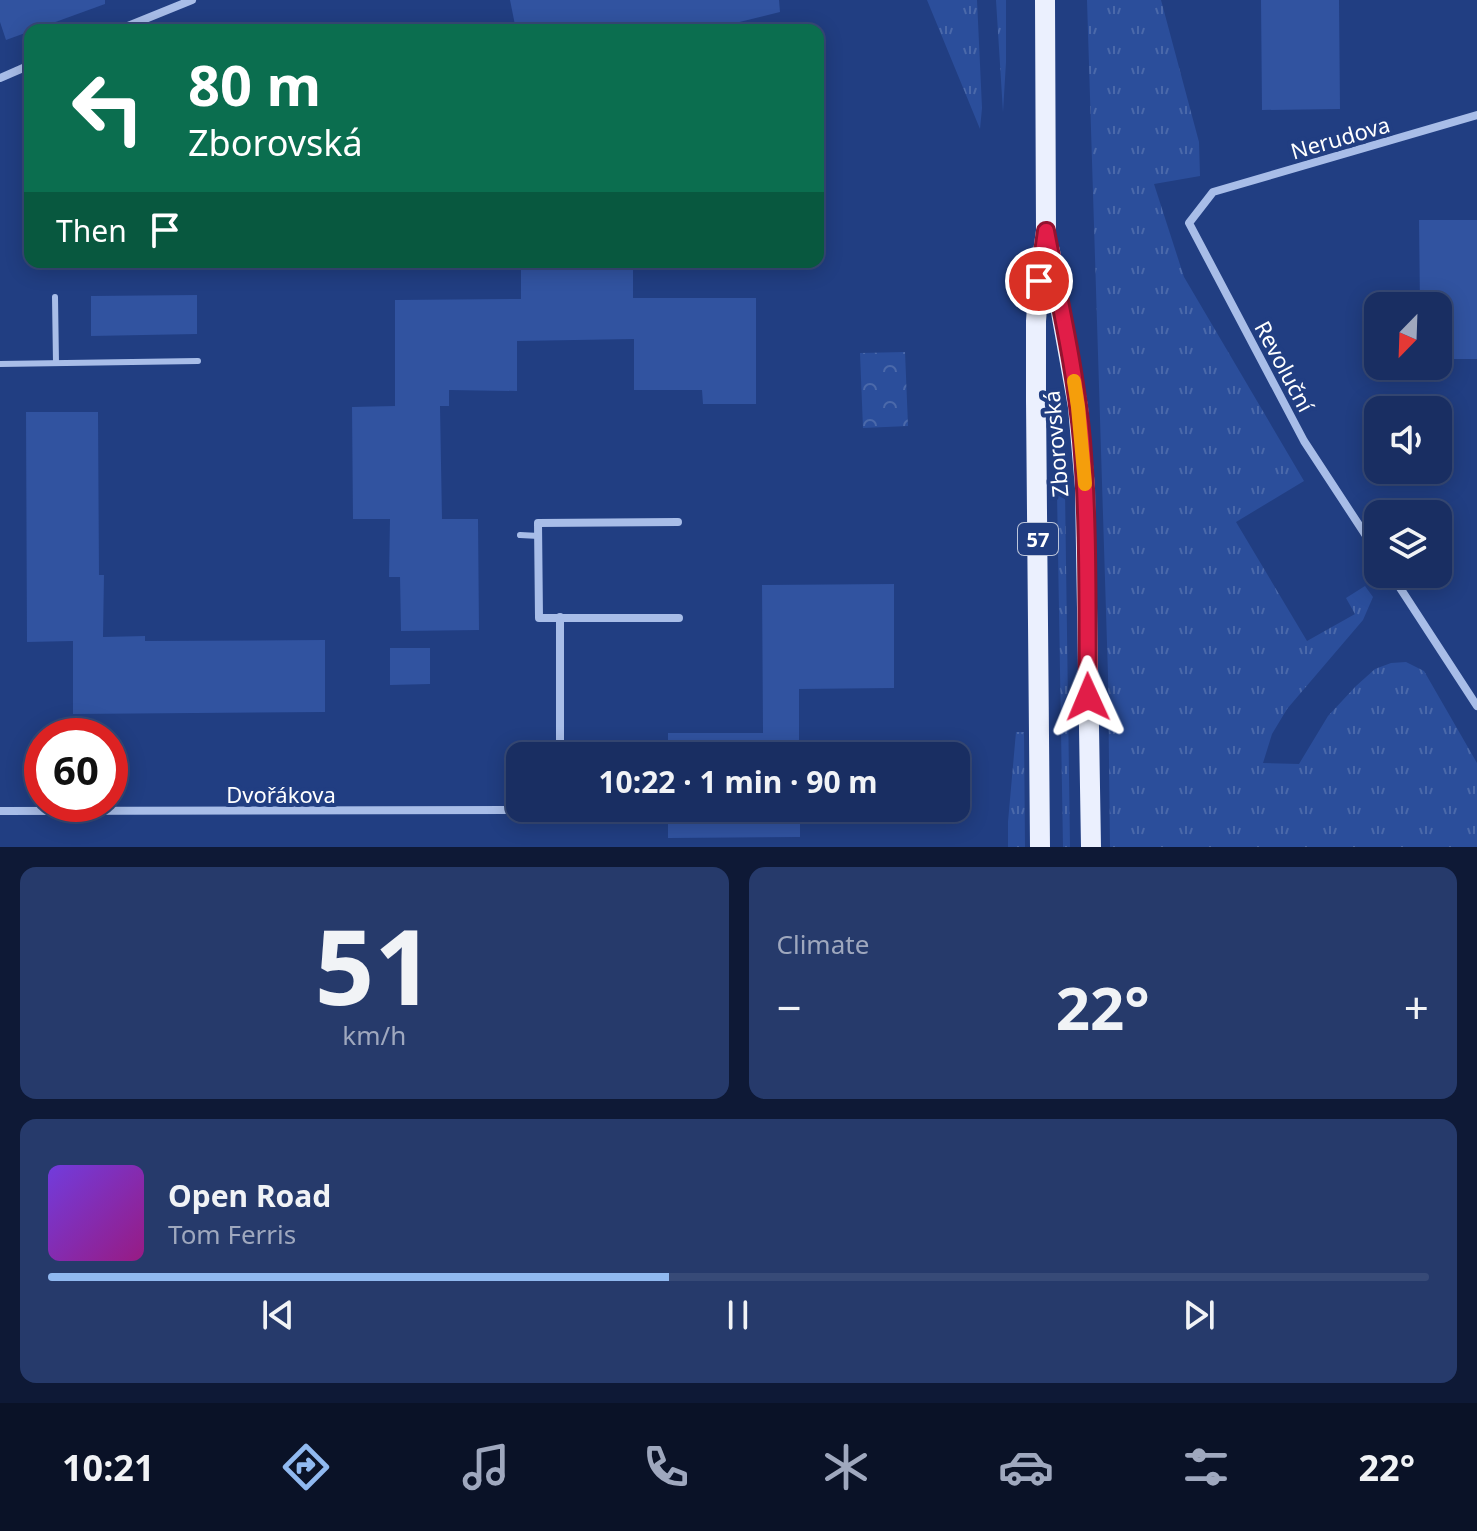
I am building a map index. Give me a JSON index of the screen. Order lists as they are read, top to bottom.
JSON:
{
  "streets": {
    "main road": ["Zborovská", "57"],
    "street": ["Nerudova", "Revoluční", "Dvořákova"]
  },
  "crossings": [
    ["Nerudova", "Revoluční"]
  ],
  "north": "bottom left",
  "page": {
    "turn": ["80 m", "Zborovská"],
    "then": "Then",
    "limit": "60",
    "trip": "10:22 · 1 min · 90 m",
    "tile": [
      ["51", "km/h"],
      "Climate"
    ],
    "heat": ["−", "22°", "+"],
    "song": ["Open Road", "Tom Ferris"],
    "tabs": ["10:21", "22°"]
  }
}
